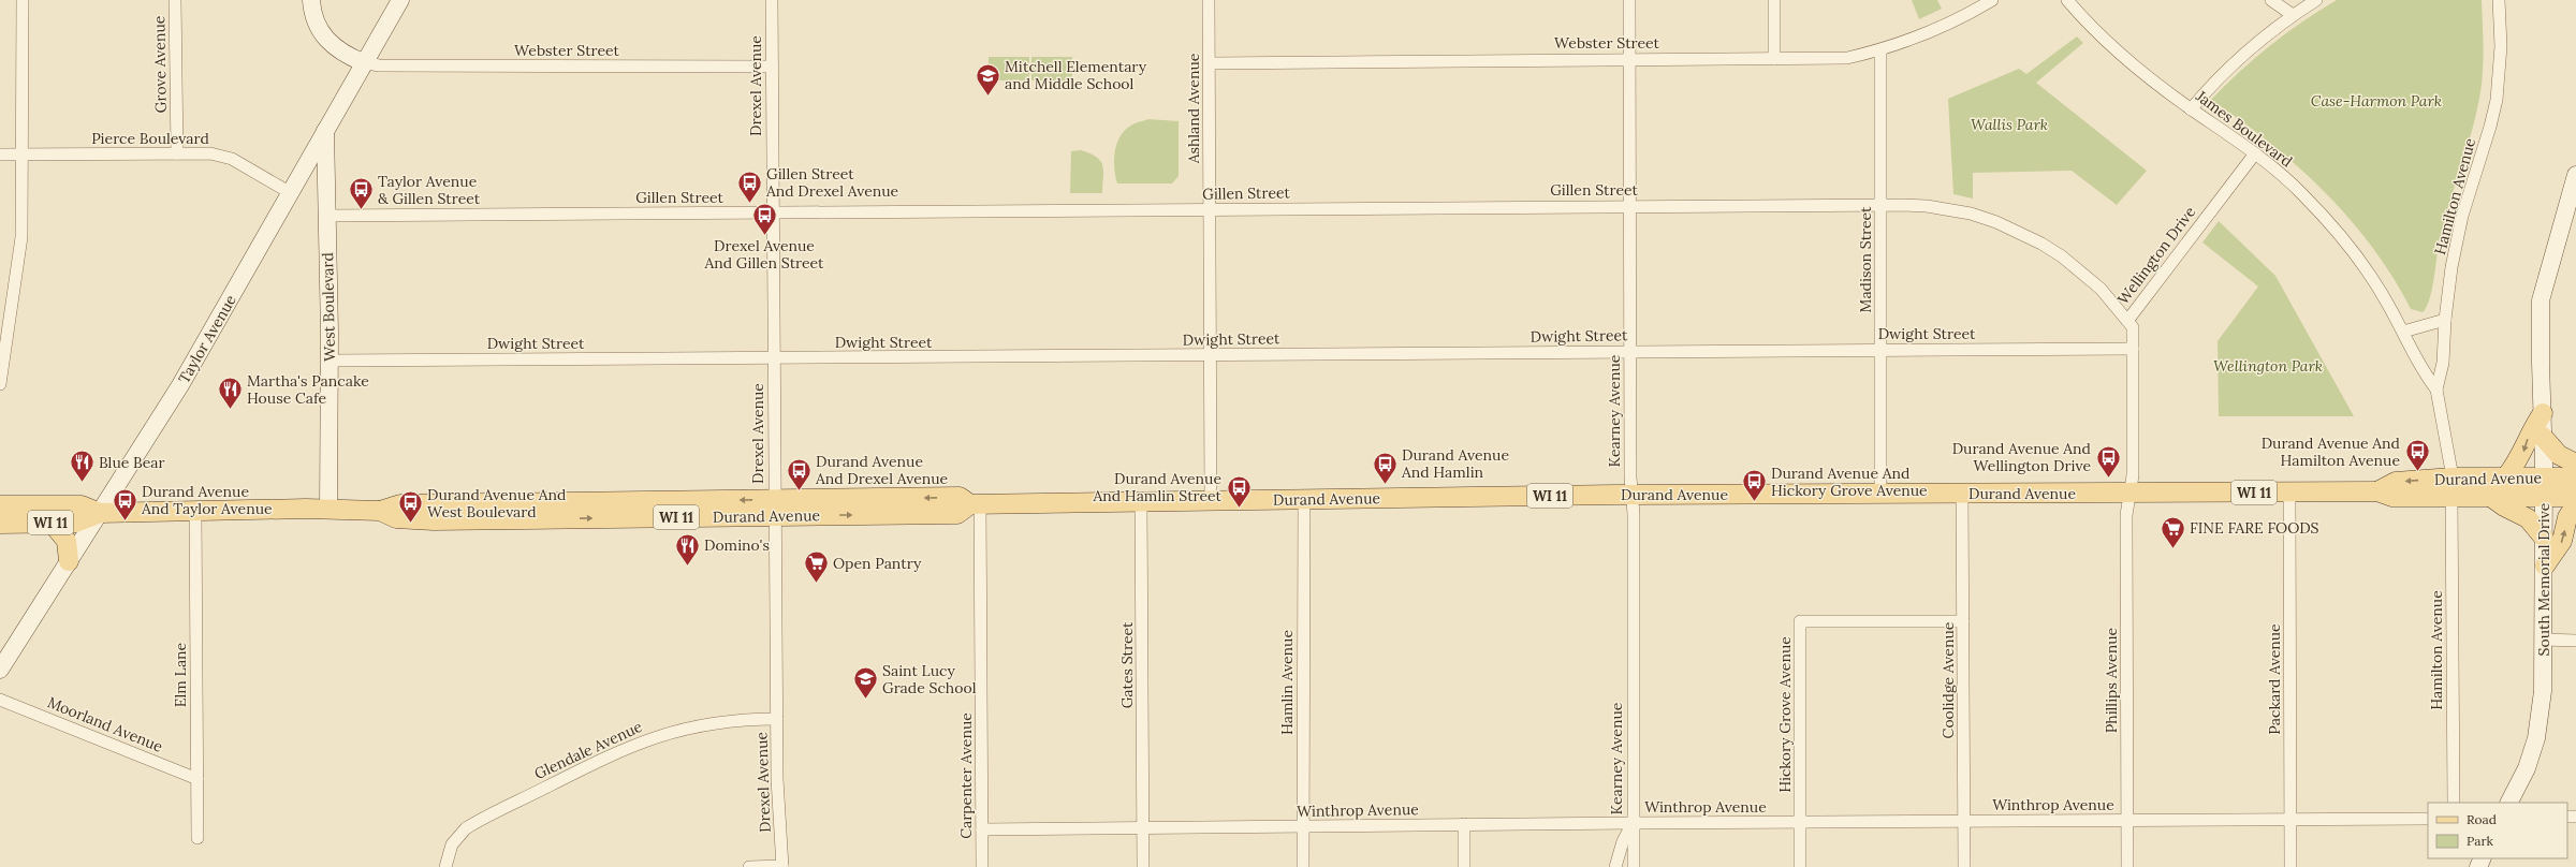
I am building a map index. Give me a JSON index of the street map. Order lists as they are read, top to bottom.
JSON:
{
  "streets": {
    "main road": ["Durand Avenue", "WI 11"],
    "street": [
      "Webster Street",
      "Grove Avenue",
      "Drexel Avenue",
      "Ashland Avenue",
      "James Boulevard",
      "Pierce Boulevard",
      "Gillen Street",
      "Hamilton Avenue",
      "Wellington Drive",
      "Madison Street",
      "West Boulevard",
      "Dwight Street",
      "Taylor Avenue",
      "Kearney Avenue",
      "South Memorial Drive",
      "Gates Street",
      "Elm Lane",
      "Packard Avenue",
      "Coolidge Avenue",
      "Phillips Avenue",
      "Hamlin Avenue",
      "Hickory Grove Avenue",
      "Moorland Avenue",
      "Glendale Avenue",
      "Carpenter Avenue",
      "Winthrop Avenue"
    ]
  },
  "crossings": [
    ["Webster Street", "Drexel Avenue"],
    ["Webster Street", "Ashland Avenue"],
    ["Webster Street", "Madison Street"],
    ["Webster Street", "Taylor Avenue"],
    ["Webster Street", "Kearney Avenue"],
    ["Grove Avenue", "Pierce Boulevard"],
    ["Drexel Avenue", "Gillen Street"],
    ["Drexel Avenue", "Dwight Street"],
    ["Drexel Avenue", "Durand Avenue"],
    ["Drexel Avenue", "Glendale Avenue"],
    ["Ashland Avenue", "Gillen Street"],
    ["Ashland Avenue", "Dwight Street"],
    ["Ashland Avenue", "Durand Avenue"],
    ["James Boulevard", "Hamilton Avenue"],
    ["James Boulevard", "Wellington Drive"],
    ["Pierce Boulevard", "Taylor Avenue"],
    ["Gillen Street", "Wellington Drive"],
    ["Gillen Street", "Madison Street"],
    ["Gillen Street", "West Boulevard"],
    ["Gillen Street", "Kearney Avenue"],
    ["Hamilton Avenue", "Durand Avenue"],
    ["Wellington Drive", "Dwight Street"],
    ["Wellington Drive", "Durand Avenue"],
    ["Wellington Drive", "Phillips Avenue"],
    ["Madison Street", "Dwight Street"],
    ["Madison Street", "Durand Avenue"],
    ["West Boulevard", "Dwight Street"],
    ["West Boulevard", "Taylor Avenue"],
    ["West Boulevard", "Durand Avenue"],
    ["Dwight Street", "Kearney Avenue"],
    ["Taylor Avenue", "Durand Avenue"],
    ["Kearney Avenue", "Durand Avenue"],
    ["Kearney Avenue", "Winthrop Avenue"],
    ["Durand Avenue", "South Memorial Drive"],
    ["Durand Avenue", "Gates Street"],
    ["Durand Avenue", "Elm Lane"],
    ["Durand Avenue", "Packard Avenue"],
    ["Durand Avenue", "Coolidge Avenue"],
    ["Durand Avenue", "Phillips Avenue"],
    ["Durand Avenue", "Hamlin Avenue"],
    ["Durand Avenue", "Carpenter Avenue"],
    ["Gates Street", "Winthrop Avenue"],
    ["Elm Lane", "Moorland Avenue"],
    ["Packard Avenue", "Winthrop Avenue"],
    ["Coolidge Avenue", "Hickory Grove Avenue"],
    ["Coolidge Avenue", "Winthrop Avenue"],
    ["Phillips Avenue", "Winthrop Avenue"],
    ["Hamlin Avenue", "Winthrop Avenue"],
    ["Hickory Grove Avenue", "Winthrop Avenue"],
    ["Carpenter Avenue", "Winthrop Avenue"]
  ],
  "parks": ["Case-Harmon Park", "Wallis Park", "Wellington Park"],
  "places": {
    "school or university": ["Mitchell Elementary and Middle School", "Saint Lucy Grade School"],
    "bus stop": [
      "Gillen Street And Drexel Avenue",
      "Taylor Avenue & Gillen Street",
      "Drexel Avenue And Gillen Street",
      "Durand Avenue And Hamilton Avenue",
      "Durand Avenue And Wellington Drive",
      "Durand Avenue And Hamlin",
      "Durand Avenue And Drexel Avenue",
      "Durand Avenue And Hickory Grove Avenue",
      "Durand Avenue And Hamlin Street",
      "Durand Avenue And Taylor Avenue",
      "Durand Avenue And West Boulevard"
    ],
    "restaurant": ["Martha's Pancake House Cafe", "Blue Bear", "Domino's"],
    "supermarket": ["FINE FARE FOODS", "Open Pantry"]
  },
  "legend": ["Road", "Park"]
}
